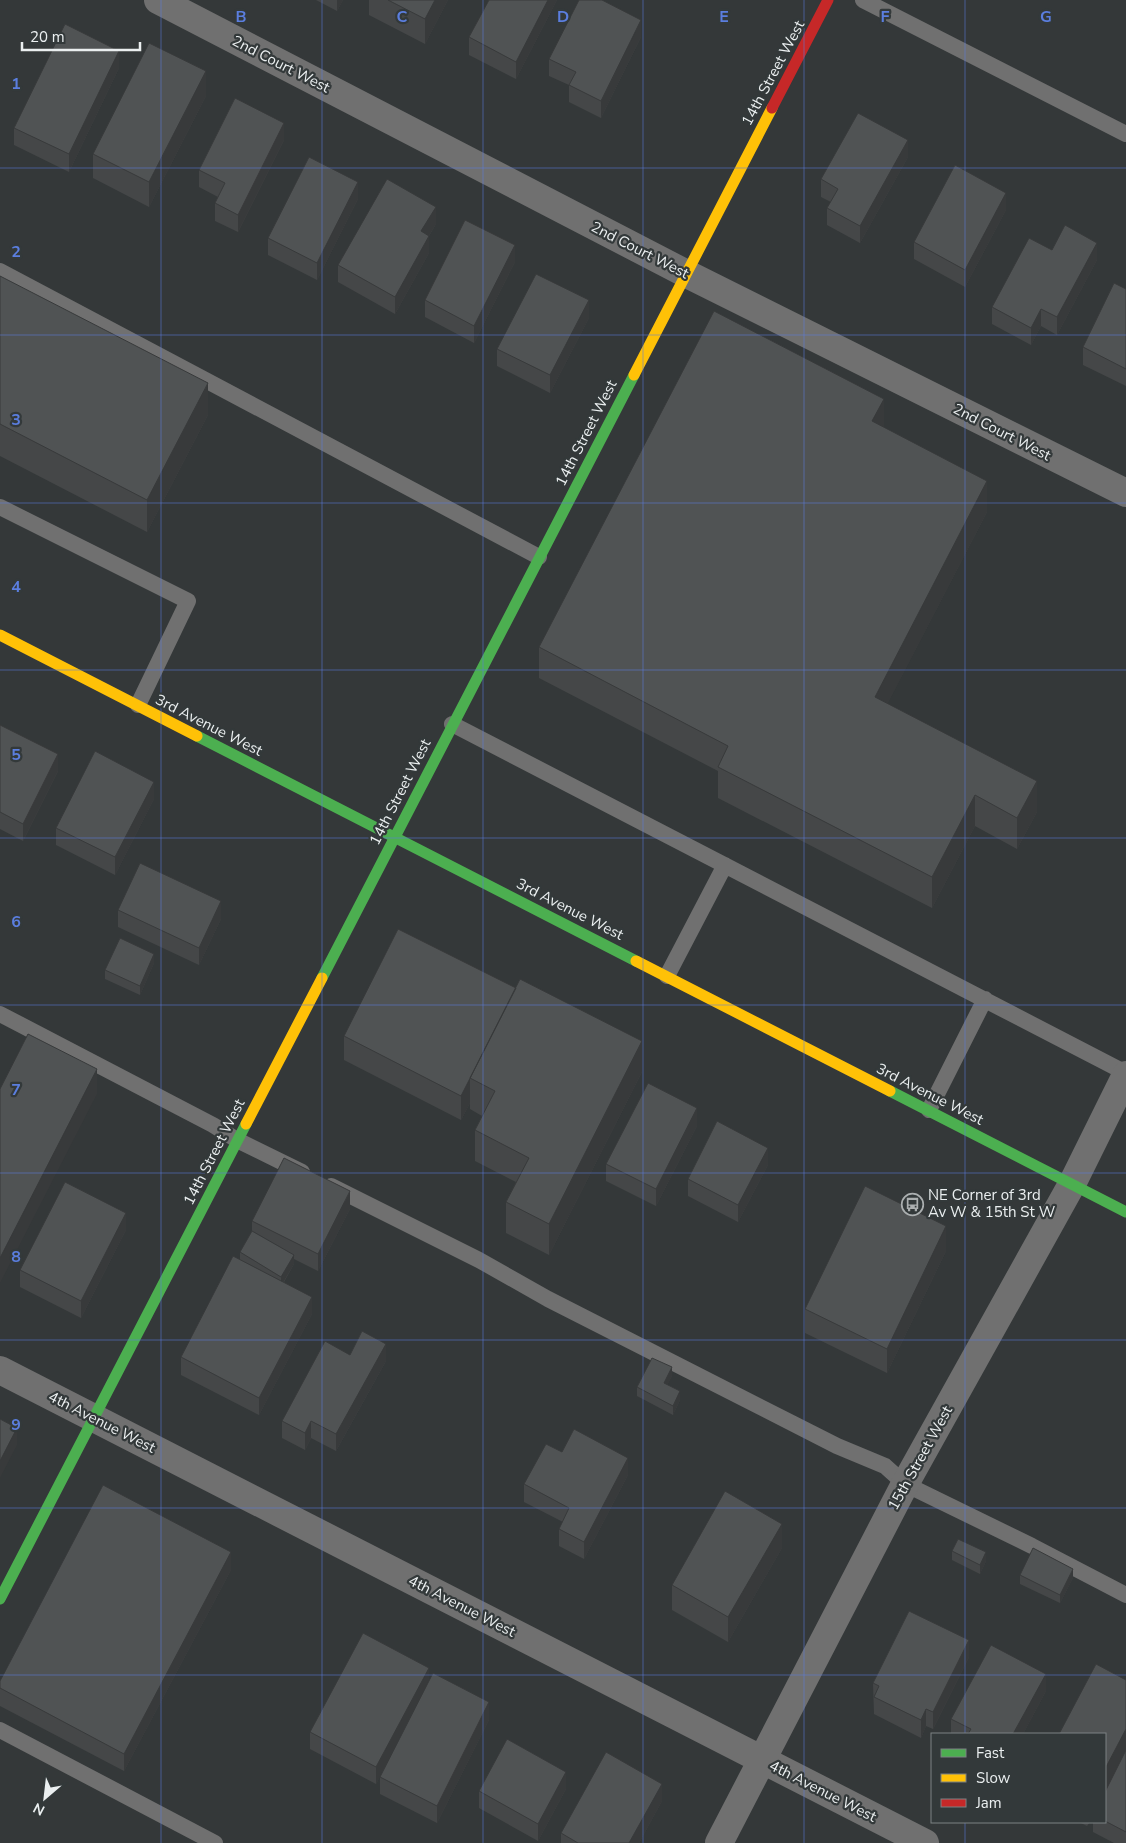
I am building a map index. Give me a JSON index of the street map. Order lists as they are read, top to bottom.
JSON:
{
  "streets": {
    "street": [
      "2nd Court West",
      "14th Street West",
      "3rd Avenue West",
      "4th Avenue West",
      "15th Street West"
    ]
  },
  "crossings": [
    ["2nd Court West", "14th Street West"],
    ["14th Street West", "3rd Avenue West"],
    ["14th Street West", "4th Avenue West"],
    ["3rd Avenue West", "15th Street West"],
    ["4th Avenue West", "15th Street West"]
  ],
  "places": {
    "bus stop": ["NE Corner of 3rd Av W & 15th St W"]
  },
  "legend": ["Fast", "Slow", "Jam"],
  "scale_bar": "20 m",
  "north": "bottom left",
  "grid": {
    "columns": [
      "B",
      "C",
      "D",
      "E",
      "F",
      "G"
    ],
    "rows": [
      "1",
      "2",
      "3",
      "4",
      "5",
      "6",
      "7",
      "8",
      "9"
    ]
  }
}
